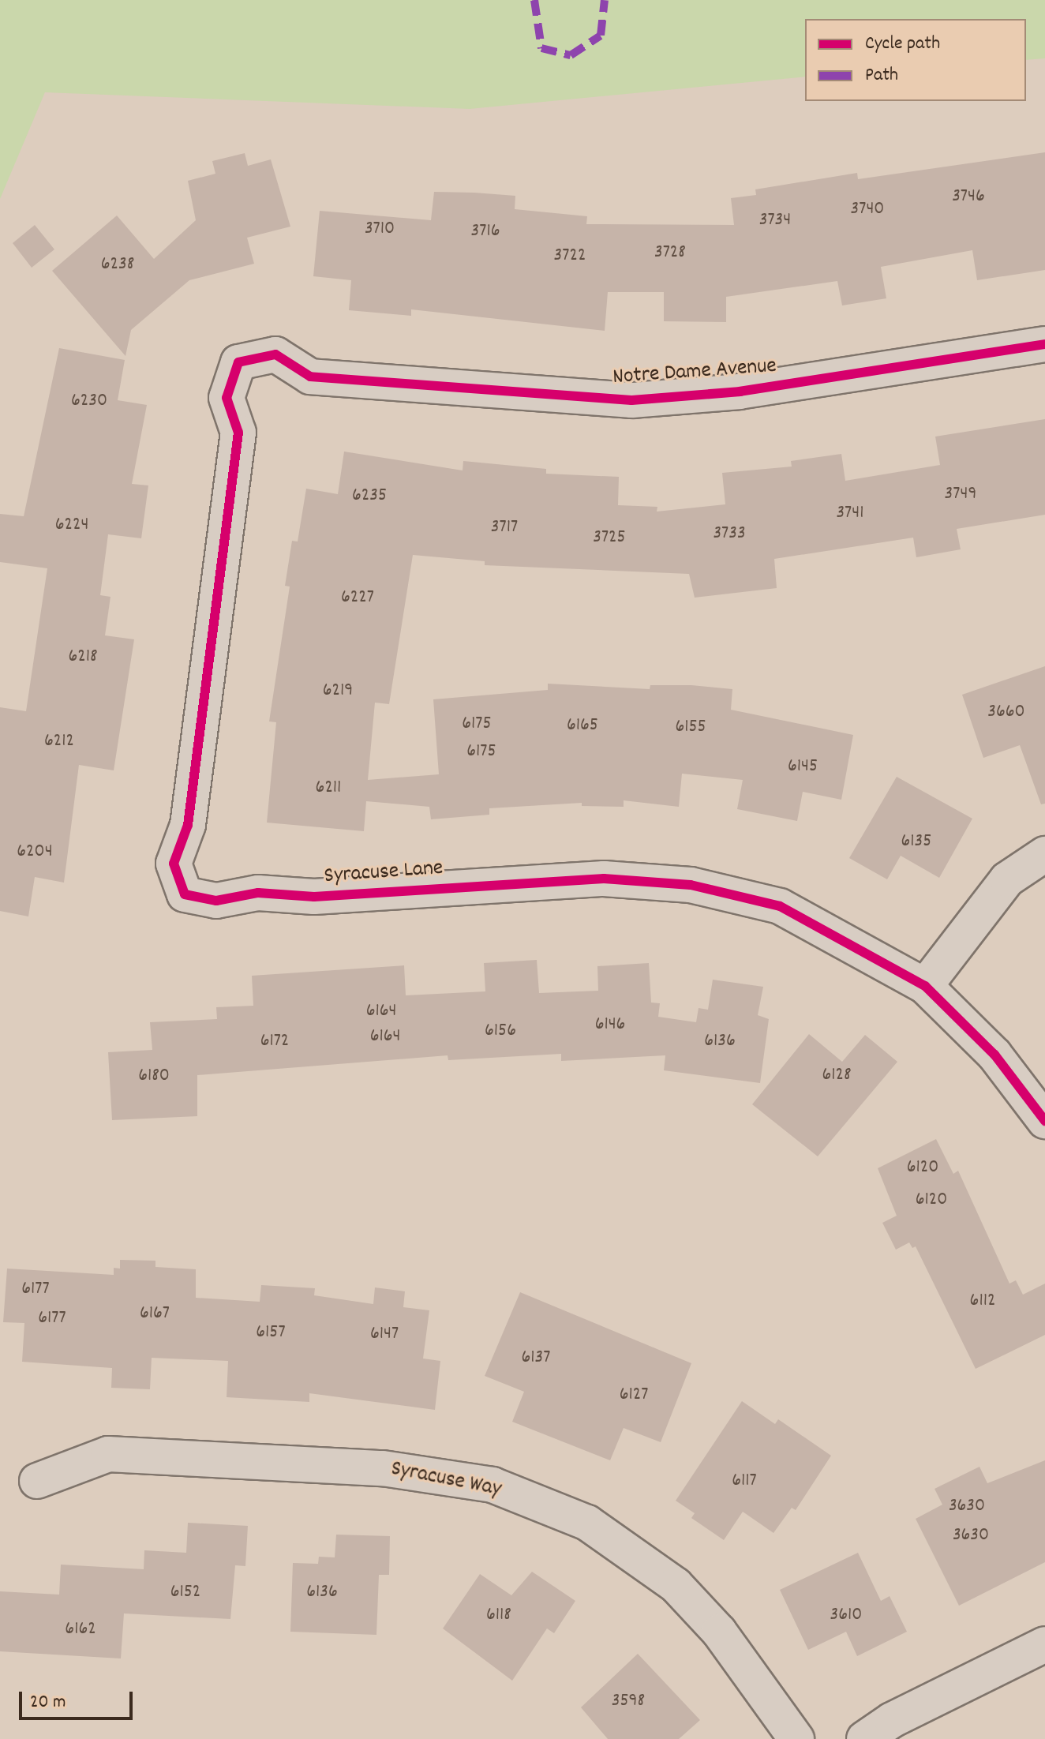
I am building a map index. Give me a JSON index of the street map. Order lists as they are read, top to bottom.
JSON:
{
  "streets": {
    "street": ["Notre Dame Avenue", "Syracuse Lane", "Syracuse Way"]
  },
  "crossings": [
    ["Notre Dame Avenue", "Syracuse Lane"]
  ],
  "house_numbers": [
    "3746",
    "3740",
    "3734",
    "3710",
    "3716",
    "3728",
    "3722",
    "6238",
    "6230",
    "3749",
    "6235",
    "3741",
    "6224",
    "3717",
    "3733",
    "3725",
    "6227",
    "6218",
    "6219",
    "3660",
    "6175",
    "6165",
    "6155",
    "6212",
    "6175",
    "6145",
    "6211",
    "6135",
    "6204",
    "6164",
    "6146",
    "6156",
    "6164",
    "6172",
    "6136",
    "6128",
    "6180",
    "6120",
    "6120",
    "6177",
    "6112",
    "6167",
    "6177",
    "6157",
    "6147",
    "6137",
    "6127",
    "6117",
    "3630",
    "3630",
    "6152",
    "6136",
    "6118",
    "3610",
    "6162",
    "3598"
  ],
  "legend": ["Cycle path", "Path"],
  "scale_bar": "20 m"
}
